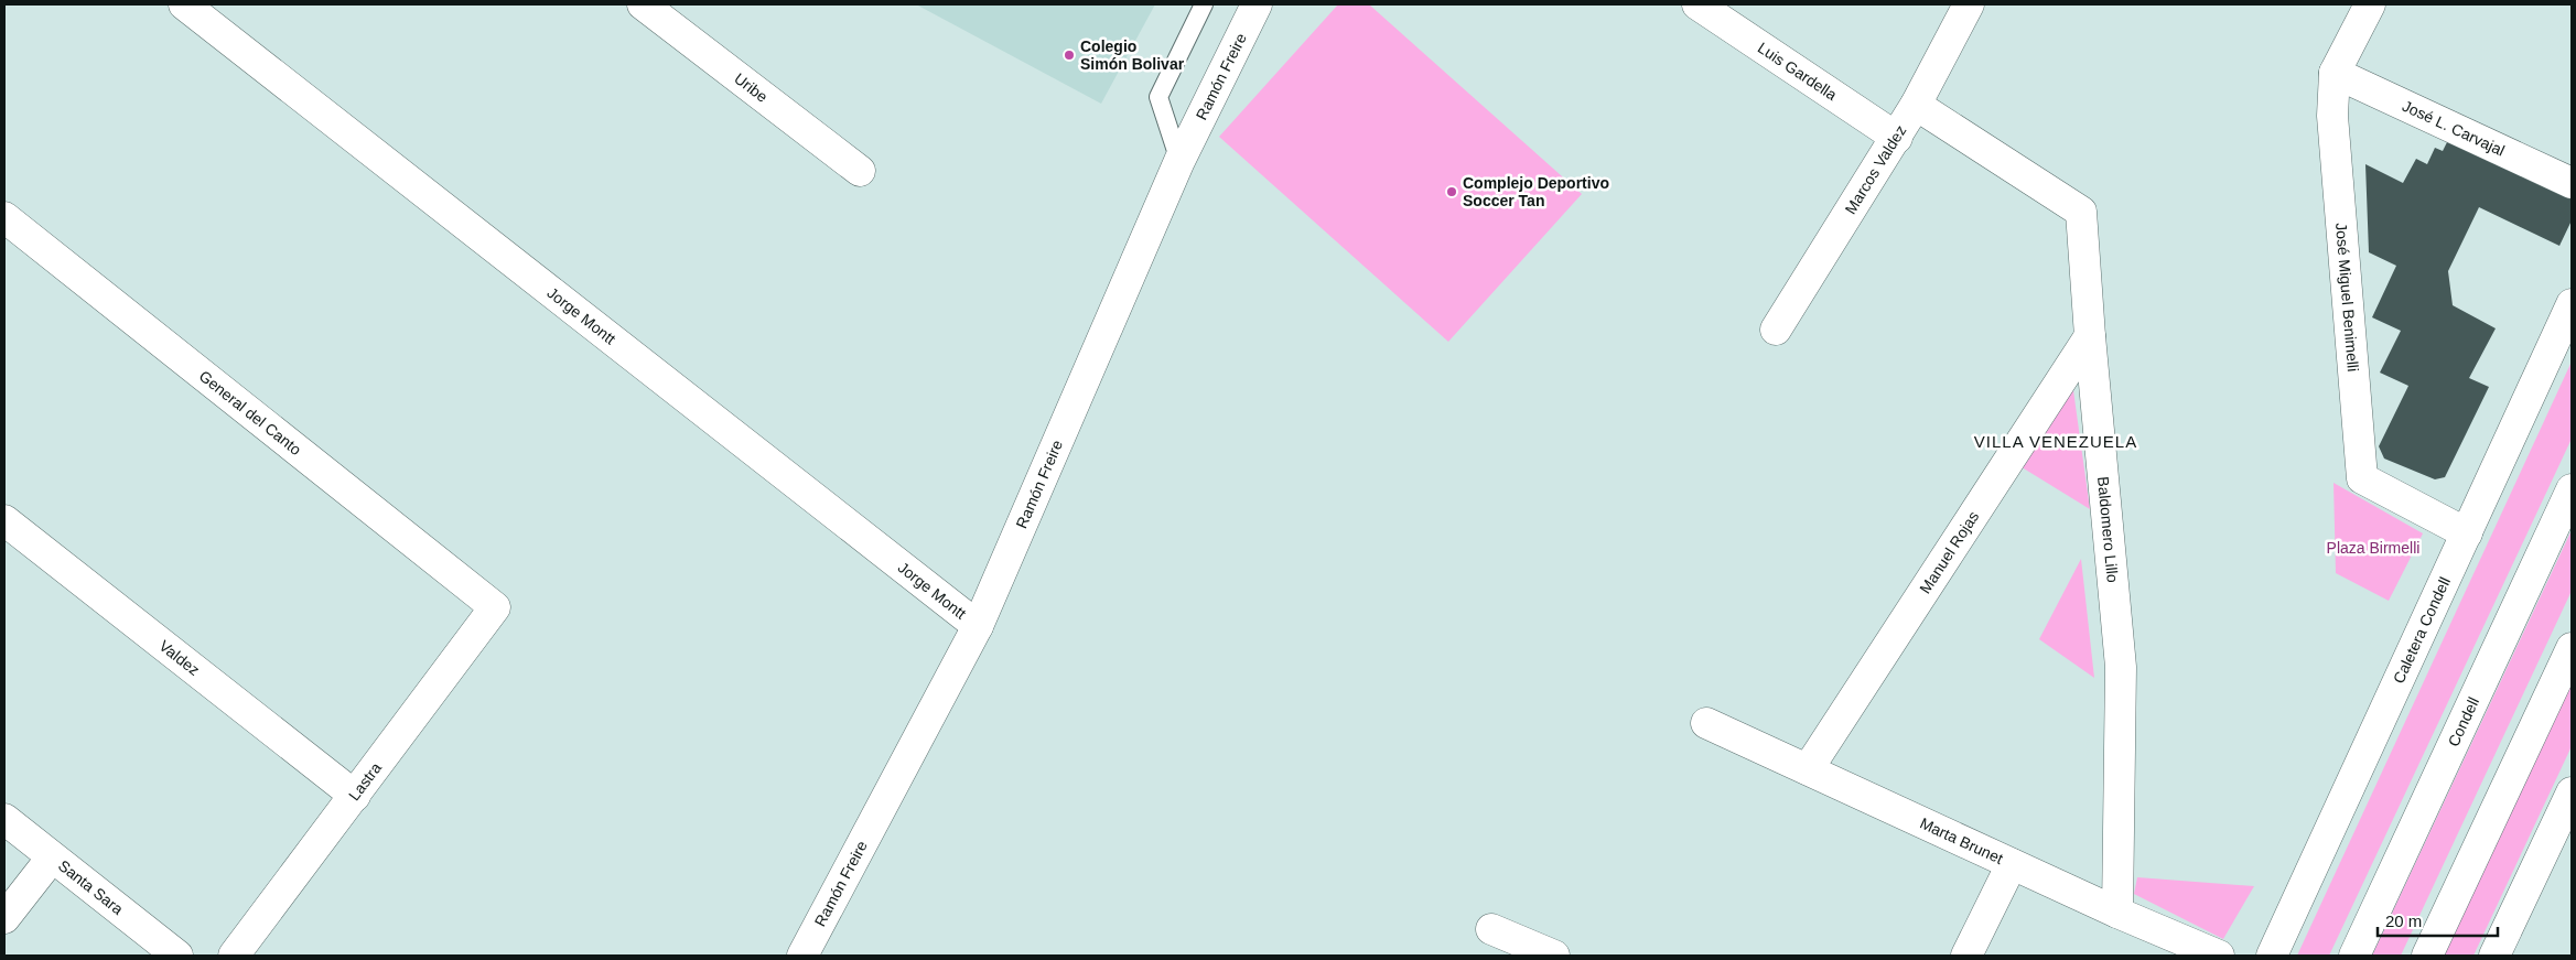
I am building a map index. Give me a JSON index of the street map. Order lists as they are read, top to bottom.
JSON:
{
  "streets": {
    "street": [
      "Luis Gardella",
      "Ramón Freire",
      "Uribe",
      "José L. Carvajal",
      "Marcos Valdez",
      "José Miguel Benimelli",
      "Jorge Montt",
      "General del Canto",
      "Baldomero Lillo",
      "Manuel Rojas",
      "Caletera Condell",
      "Valdez",
      "Condell",
      "Lastra",
      "Marta Brunet",
      "Santa Sara"
    ]
  },
  "crossings": [
    ["Luis Gardella", "Marcos Valdez"],
    ["Ramón Freire", "Jorge Montt"],
    ["José L. Carvajal", "José Miguel Benimelli"],
    ["Marcos Valdez", "Baldomero Lillo"],
    ["José Miguel Benimelli", "Caletera Condell"],
    ["General del Canto", "Lastra"],
    ["Baldomero Lillo", "Manuel Rojas"],
    ["Baldomero Lillo", "Marta Brunet"],
    ["Manuel Rojas", "Marta Brunet"],
    ["Valdez", "Lastra"]
  ],
  "districts": ["VILLA VENEZUELA"],
  "parks": ["Plaza Birmelli"],
  "places": ["Colegio Simón Bolivar", "Complejo Deportivo Soccer Tan"],
  "scale_bar": "20 m"
}
